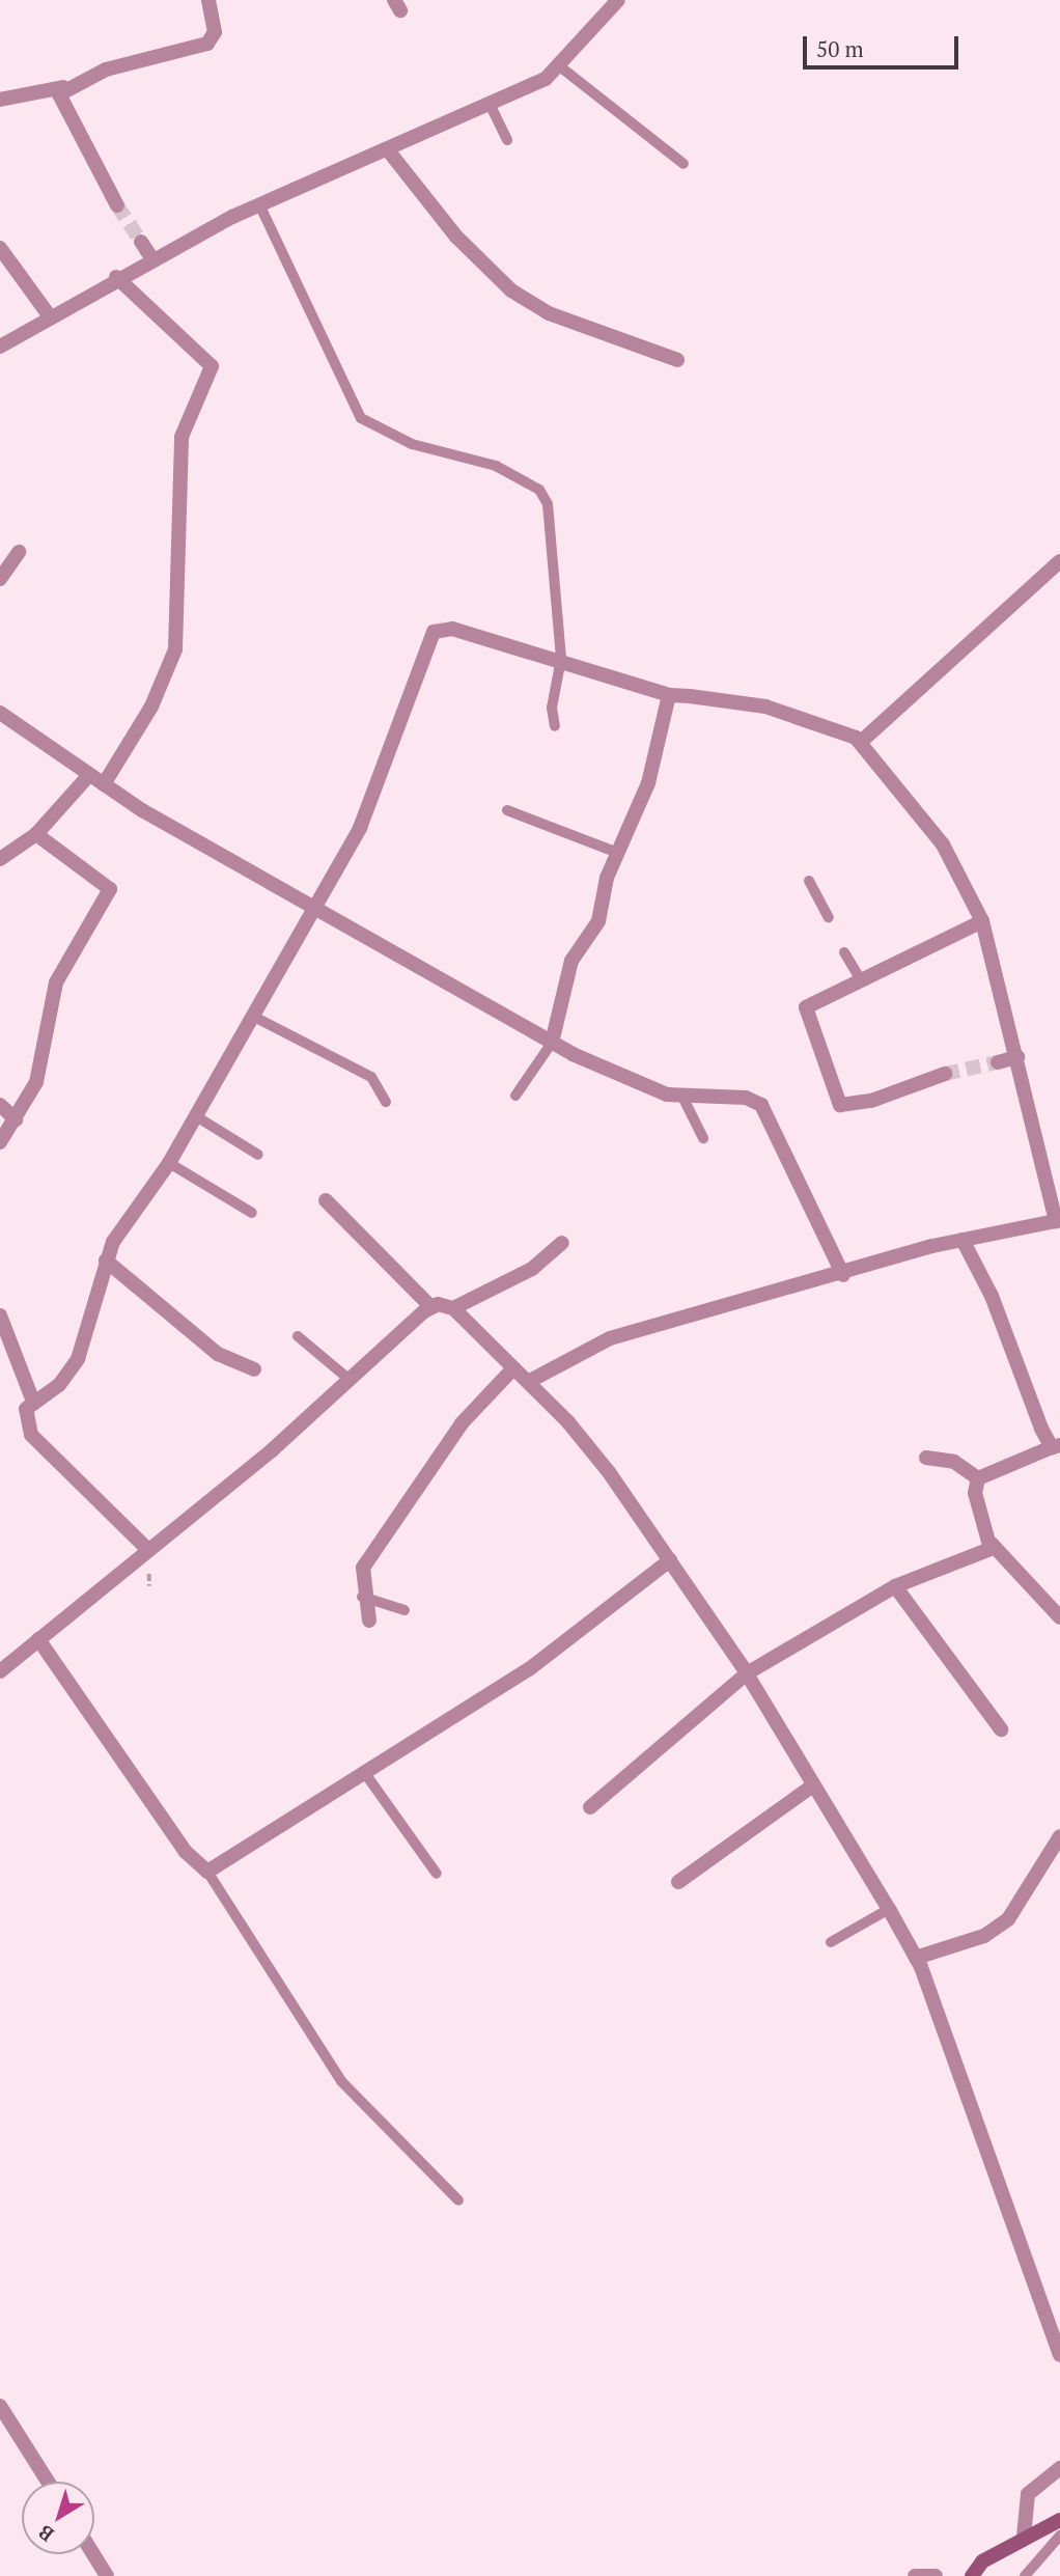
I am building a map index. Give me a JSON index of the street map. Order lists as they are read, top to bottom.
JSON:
{
  "scale_bar": "50 m",
  "north": "bottom left"
}
